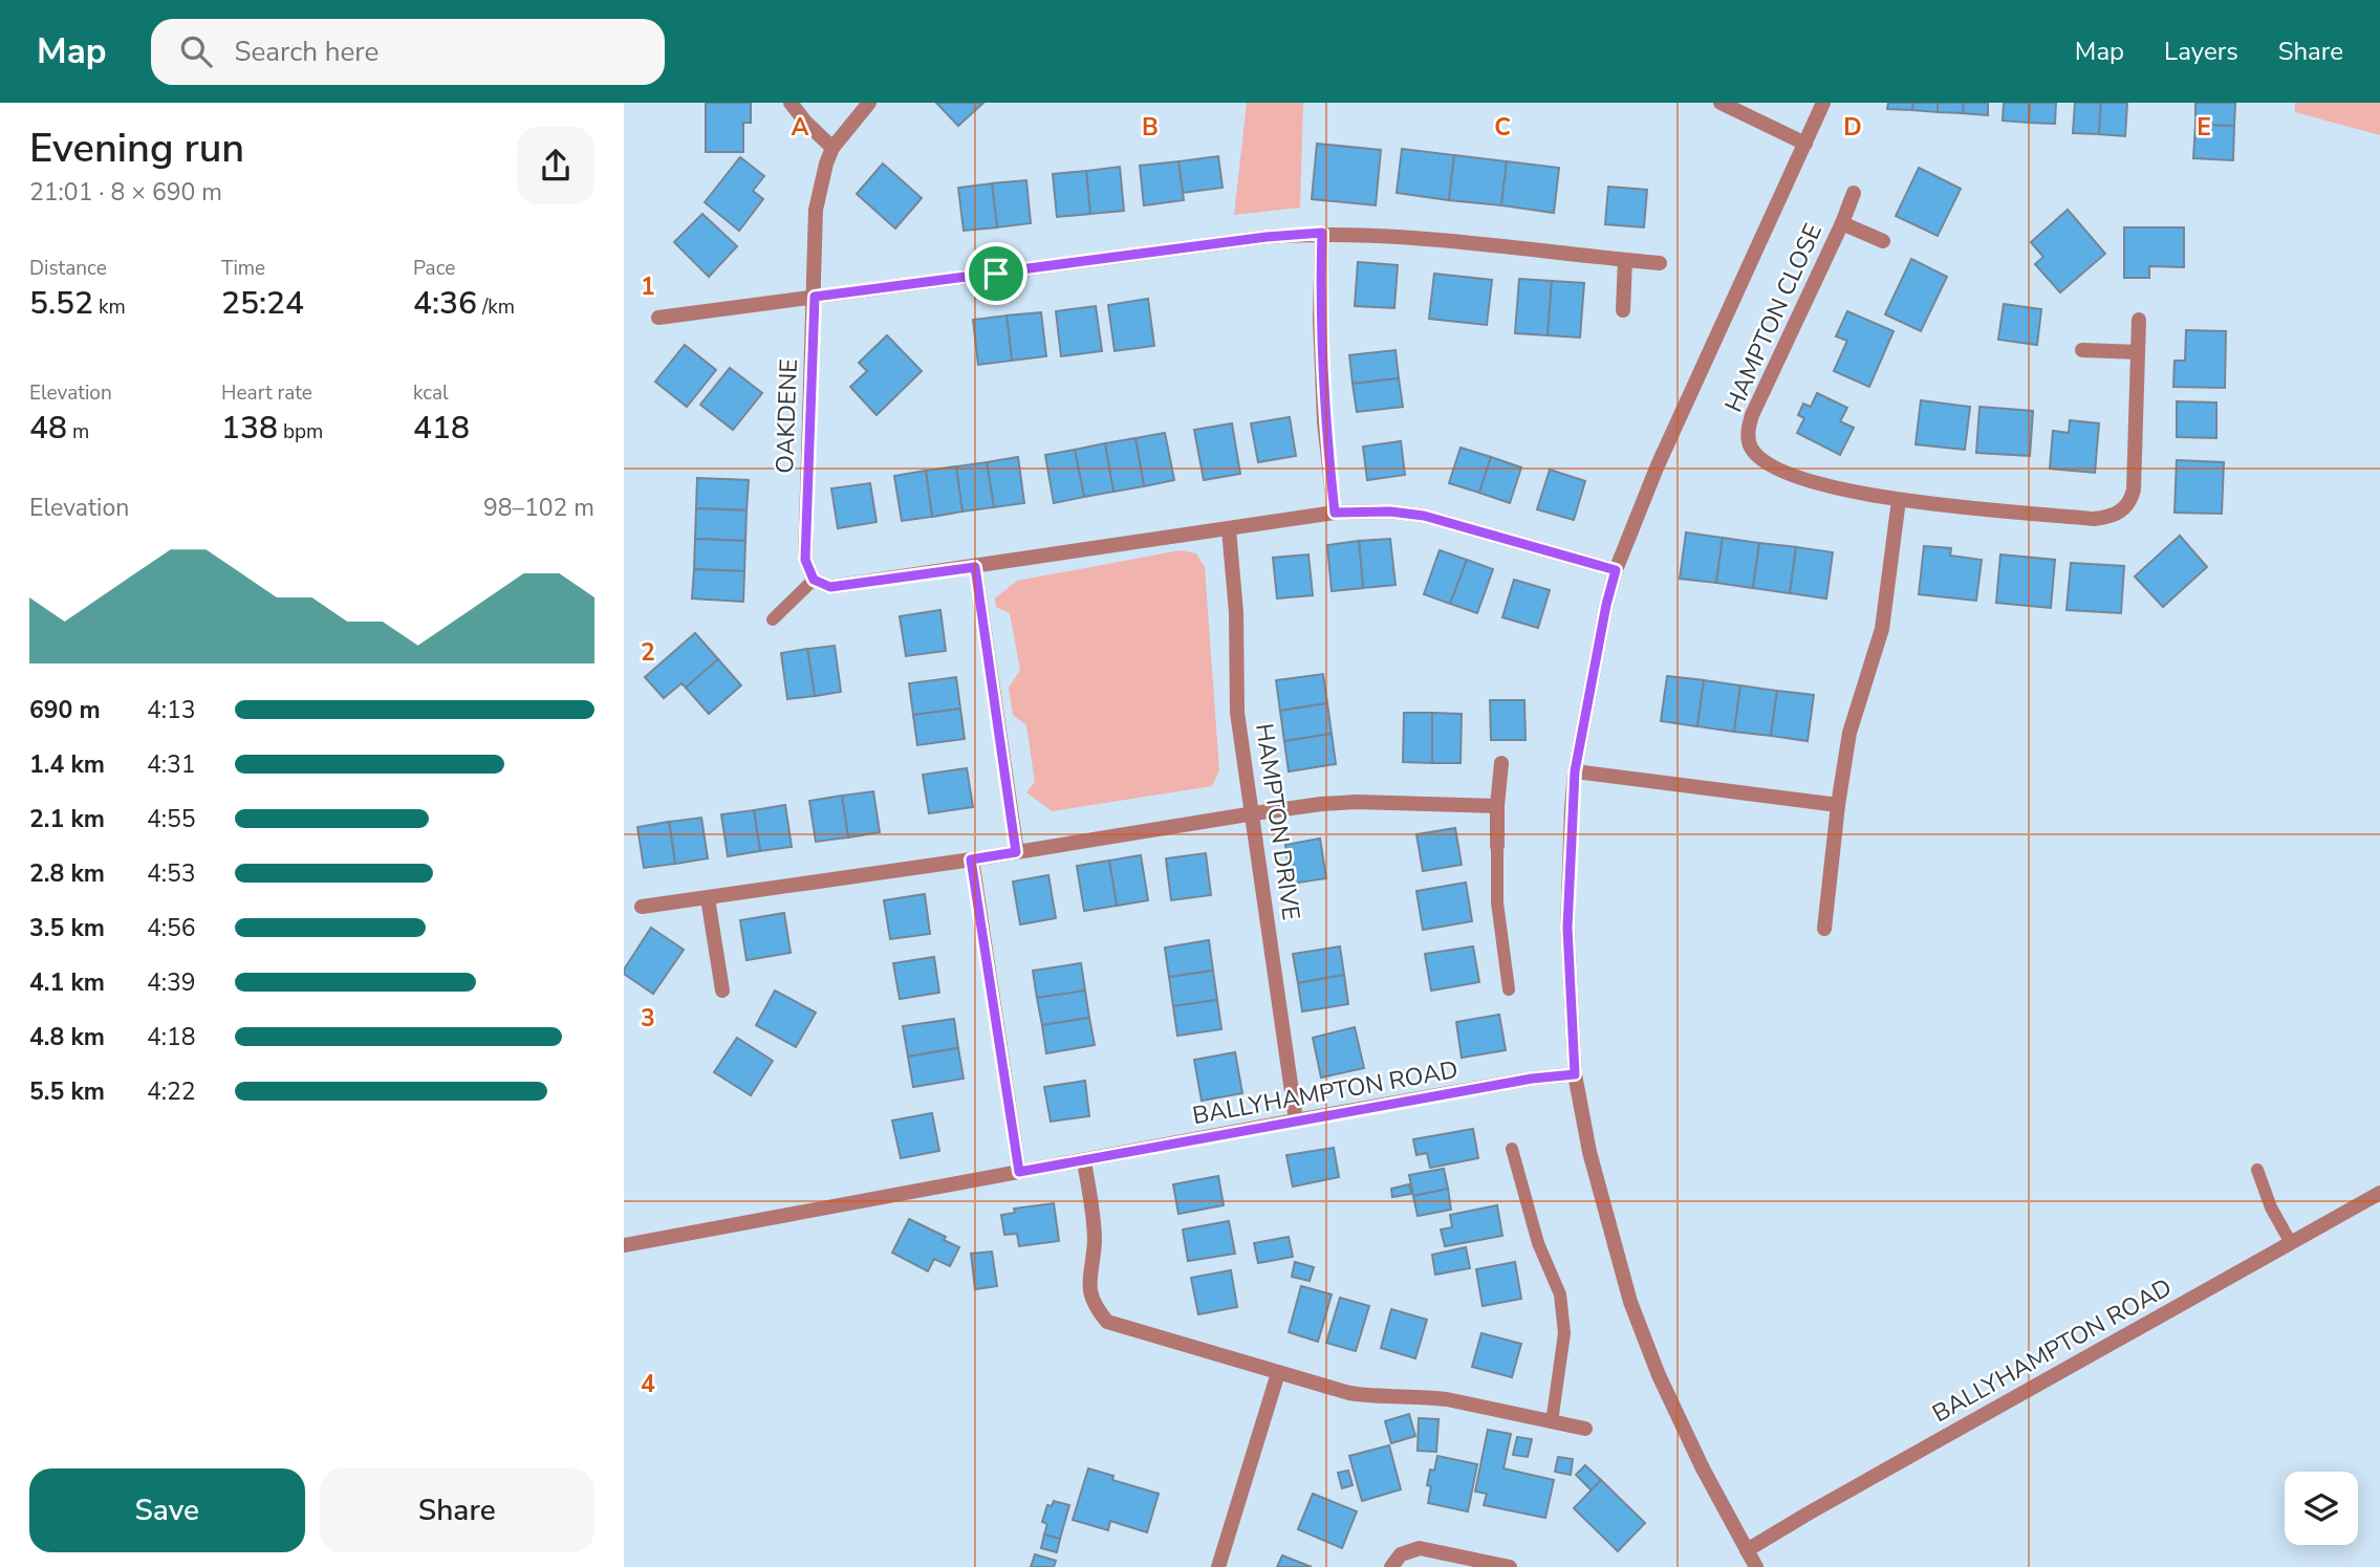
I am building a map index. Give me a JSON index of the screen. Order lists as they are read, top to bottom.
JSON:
{
  "streets": {
    "street": [
      "HAMPTON CLOSE",
      "OAKDENE",
      "HAMPTON DRIVE",
      "BALLYHAMPTON ROAD"
    ]
  },
  "crossings": [
    ["HAMPTON DRIVE", "BALLYHAMPTON ROAD"]
  ],
  "page": {
    "header": "Map",
    "search": "Search here",
    "nav": ["Map", "Layers", "Share"],
    "heading": ["Evening run", "21:01 · 8 × 690 m"],
    "stats": [
      ["Distance", "5.52 km"],
      ["Time", "25:24"],
      ["Pace", "4:36 /km"],
      ["Elevation", "48 m"],
      ["Heart rate", "138 bpm"],
      ["kcal", "418"]
    ],
    "chart": ["Elevation", "98–102 m"],
    "list": [
      {
        "name": "690 m",
        "note": "4:13"
      },
      {
        "name": "1.4 km",
        "note": "4:31"
      },
      {
        "name": "2.1 km",
        "note": "4:55"
      },
      {
        "name": "2.8 km",
        "note": "4:53"
      },
      {
        "name": "3.5 km",
        "note": "4:56"
      },
      {
        "name": "4.1 km",
        "note": "4:39"
      },
      {
        "name": "4.8 km",
        "note": "4:18"
      },
      {
        "name": "5.5 km",
        "note": "4:22"
      }
    ],
    "buttons": ["Save", "Share"]
  },
  "grid": {
    "columns": [
      "A",
      "B",
      "C",
      "D",
      "E"
    ],
    "rows": [
      "1",
      "2",
      "3",
      "4"
    ]
  }
}
